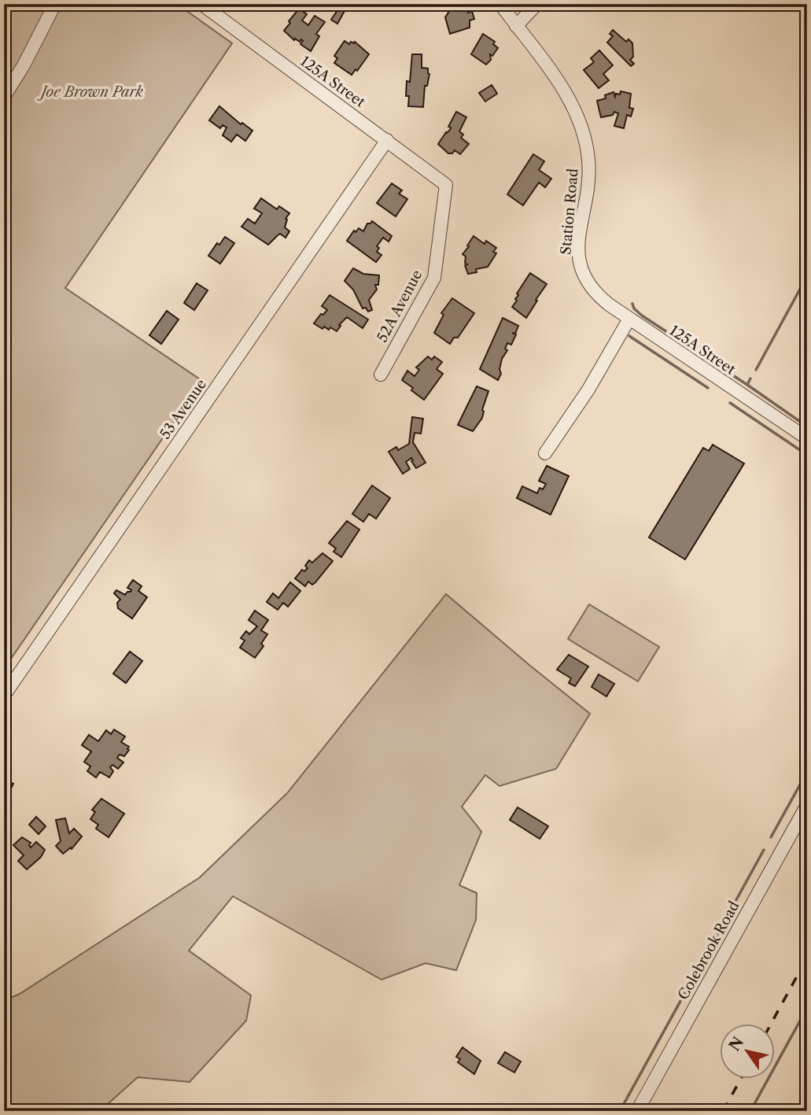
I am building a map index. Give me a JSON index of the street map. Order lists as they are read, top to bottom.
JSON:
{
  "streets": {
    "street": [
      "125A Street",
      "Station Road",
      "52A Avenue",
      "53 Avenue",
      "Colebrook Road"
    ]
  },
  "crossings": [
    ["125A Street", "Station Road"],
    ["125A Street", "52A Avenue"],
    ["125A Street", "53 Avenue"]
  ],
  "parks": ["Joe Brown Park"],
  "north": "top left"
}
